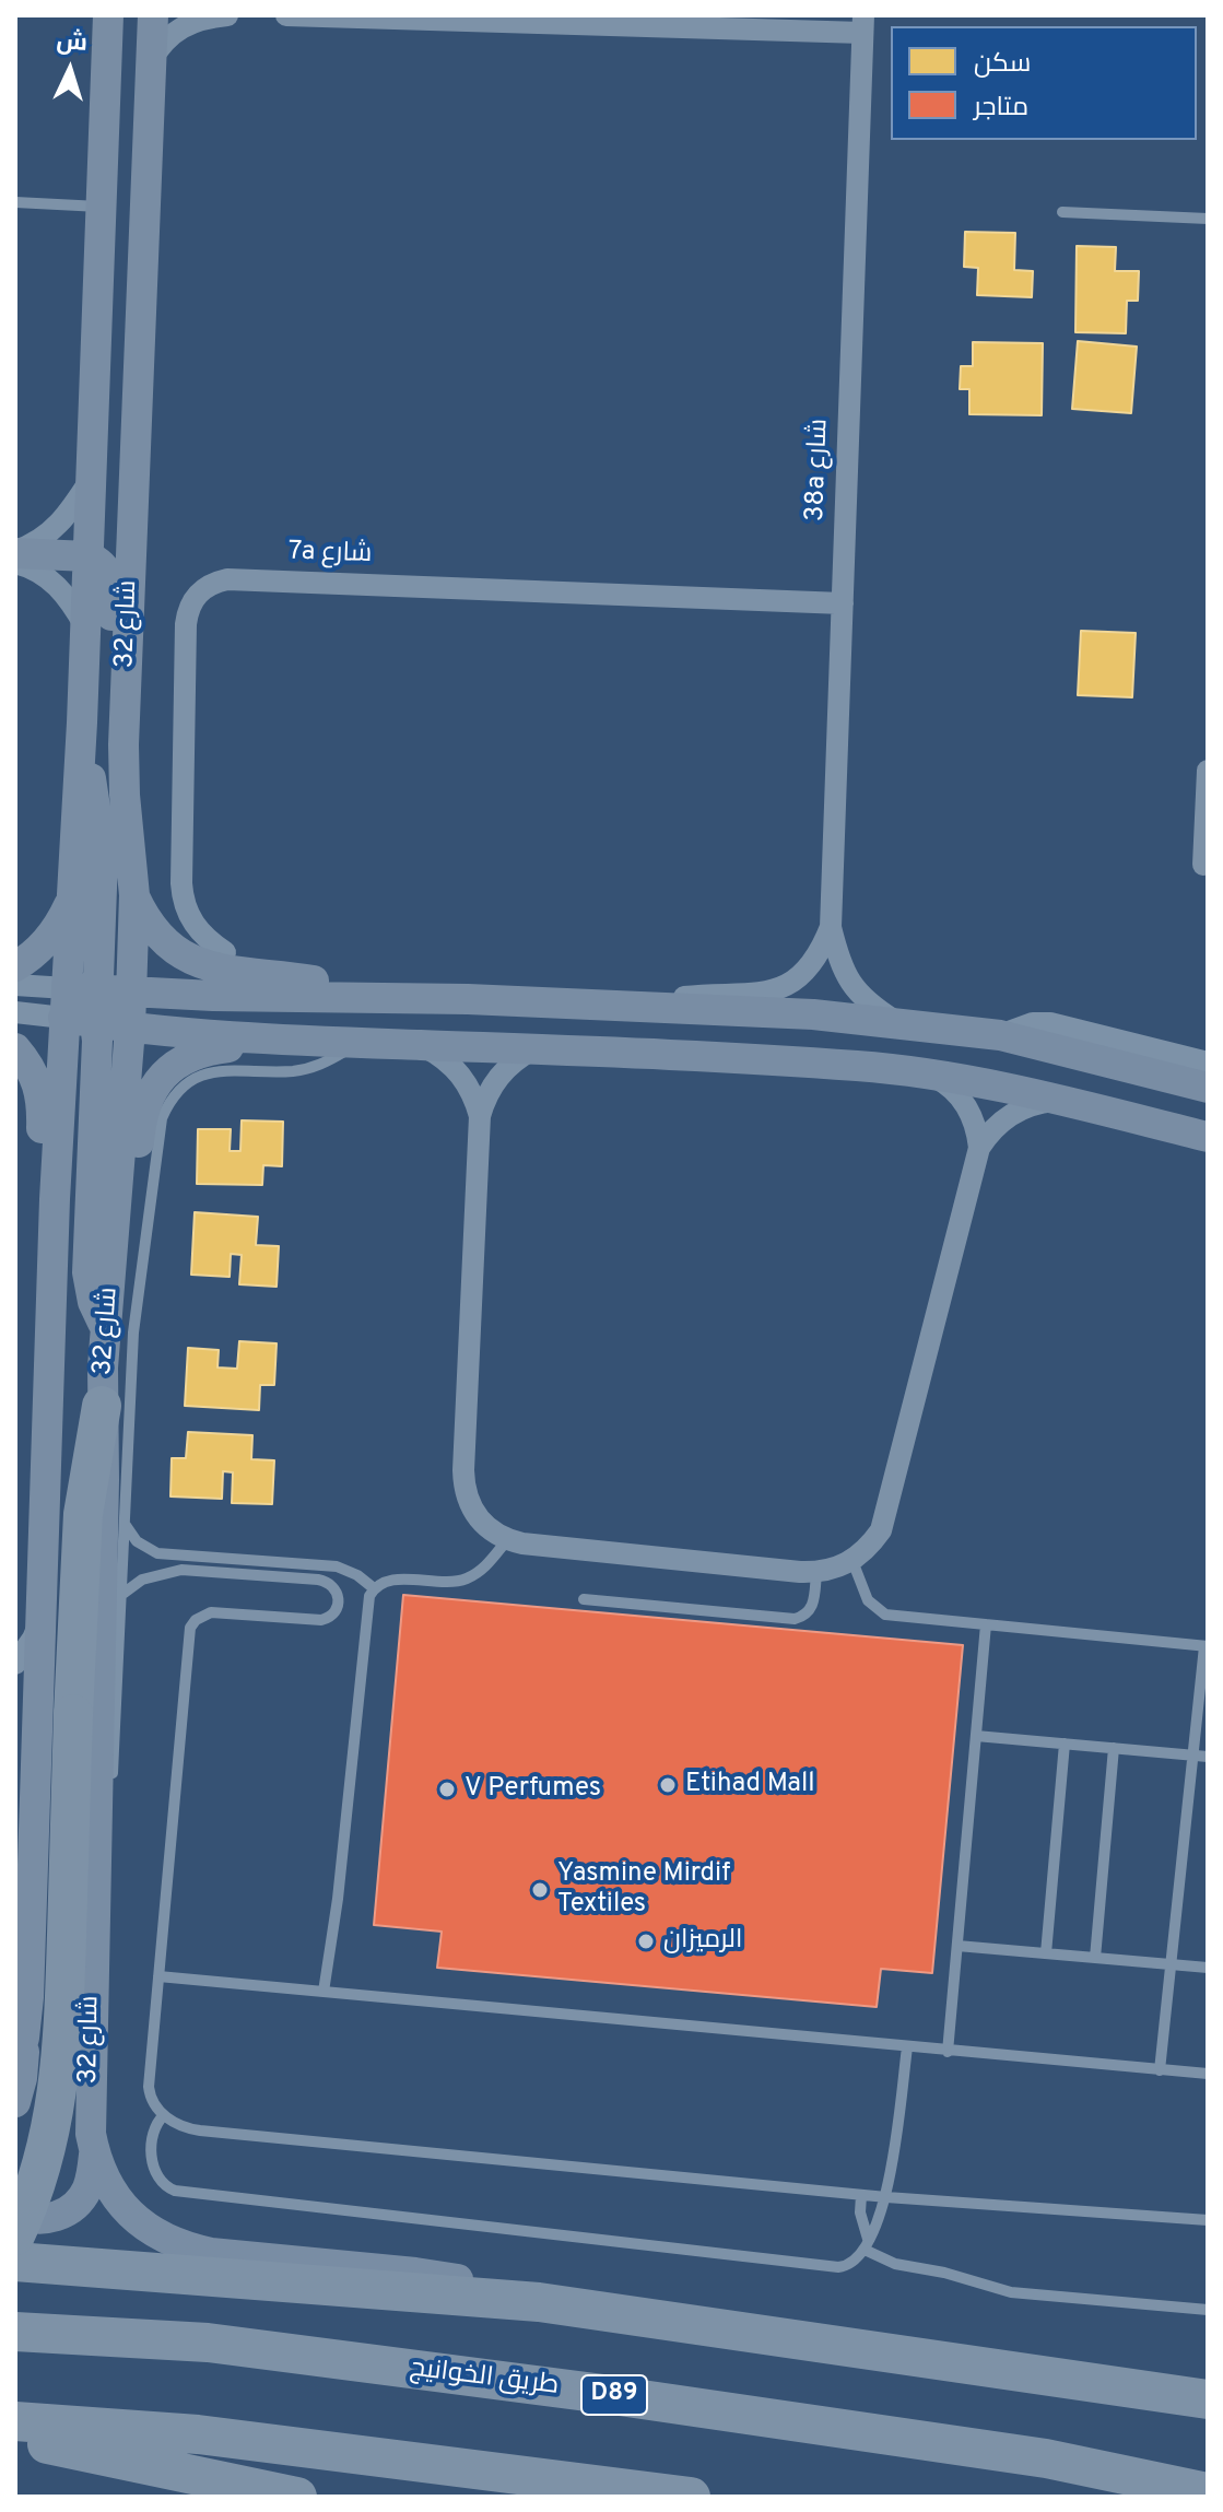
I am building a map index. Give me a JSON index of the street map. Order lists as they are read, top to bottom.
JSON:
{
  "streets": {
    "highway": ["طريق الخوانيج", "D89"],
    "street": ["38a شارع", "7a شارع", "شارع 32"]
  },
  "crossings": [
    ["38a شارع", "7a شارع"]
  ],
  "places": [
    "Etihad Mall",
    "V Perfumes",
    "Yasmine Mirdif Textiles",
    "الرميزان"
  ],
  "legend": ["سكن", "متاجر"],
  "north": "top"
}
